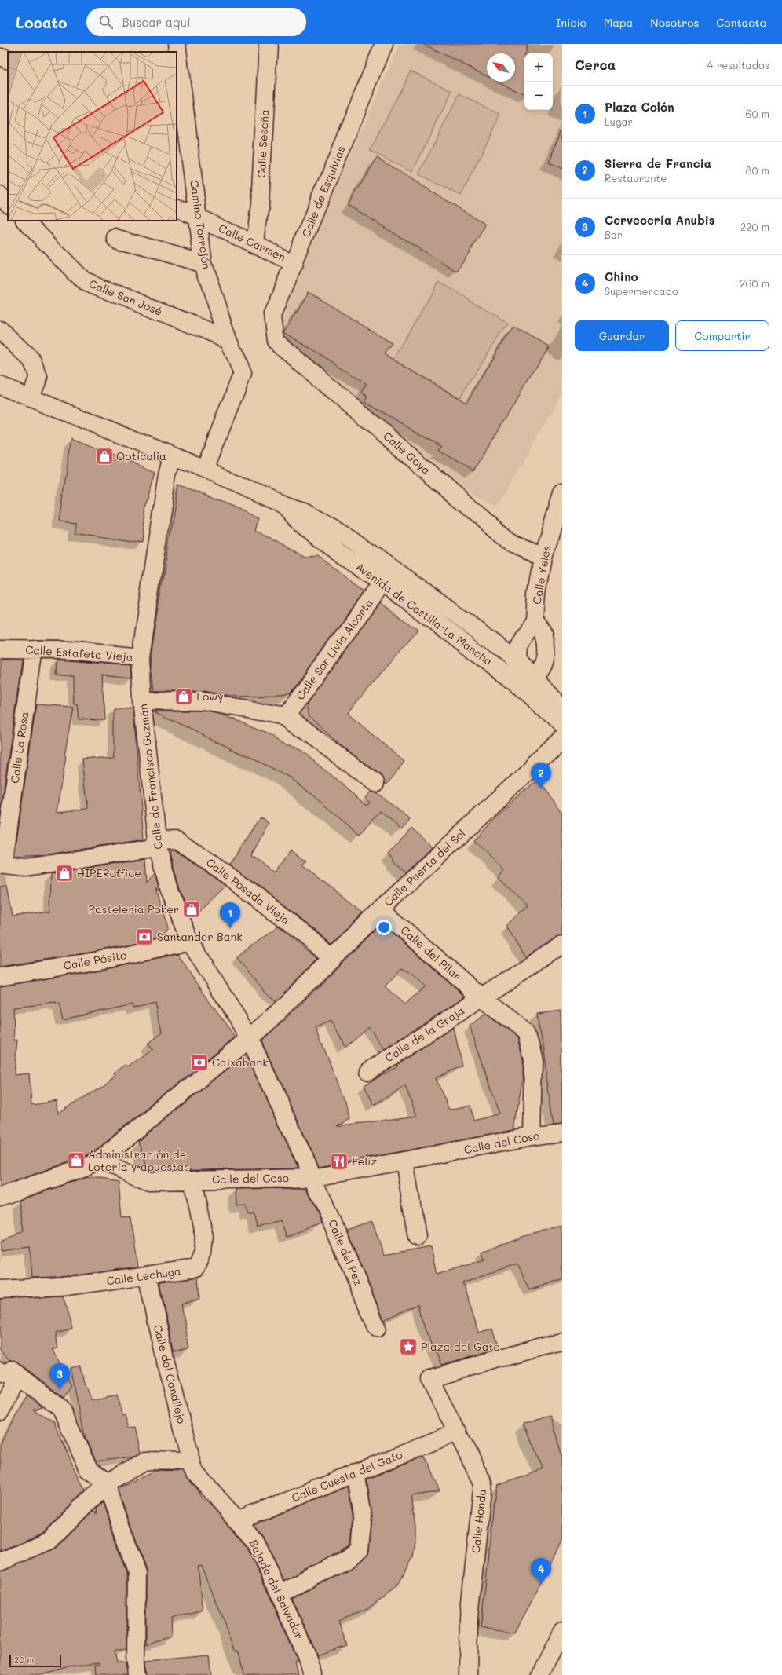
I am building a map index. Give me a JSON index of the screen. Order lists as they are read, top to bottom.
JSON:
{
  "streets": {
    "street": [
      "Calle Seseña",
      "Calle de Esquivias",
      "Camino Torrejón",
      "Calle Carmen",
      "Calle San José",
      "Calle Goya",
      "Calle Yeles",
      "Avenida de Castilla-La Mancha",
      "Calle Sor Livia Alcorta",
      "Calle Estafeta Vieja",
      "Calle La Rosa",
      "Calle de Francisco Guzmán",
      "Calle Puerta del Sol",
      "Calle Posada Vieja",
      "Calle del Pilar",
      "Calle Pósito",
      "Calle de la Graja",
      "Calle del Coso",
      "Calle del Pez",
      "Calle Lechuga",
      "Calle del Candilejo",
      "Calle Cuesta del Gato",
      "Calle Honda",
      "Bajada del Salvador"
    ]
  },
  "crossings": [
    ["Calle Seseña", "Calle Carmen"],
    ["Calle de Esquivias", "Calle Carmen"],
    ["Calle de Esquivias", "Calle Goya"],
    ["Camino Torrejón", "Calle Carmen"],
    ["Camino Torrejón", "Calle San José"],
    ["Camino Torrejón", "Avenida de Castilla-La Mancha"],
    ["Calle Goya", "Calle Yeles"],
    ["Calle Yeles", "Avenida de Castilla-La Mancha"],
    ["Avenida de Castilla-La Mancha", "Calle Sor Livia Alcorta"],
    ["Avenida de Castilla-La Mancha", "Calle de Francisco Guzmán"],
    ["Calle Estafeta Vieja", "Calle La Rosa"],
    ["Calle Estafeta Vieja", "Calle de Francisco Guzmán"],
    ["Calle La Rosa", "Calle Posada Vieja"],
    ["Calle de Francisco Guzmán", "Calle Puerta del Sol"],
    ["Calle de Francisco Guzmán", "Calle Posada Vieja"],
    ["Calle de Francisco Guzmán", "Calle Pósito"],
    ["Calle de Francisco Guzmán", "Calle del Coso"],
    ["Calle de Francisco Guzmán", "Calle del Pez"],
    ["Calle Puerta del Sol", "Calle Posada Vieja"],
    ["Calle Puerta del Sol", "Calle del Pilar"],
    ["Calle Puerta del Sol", "Calle del Coso"],
    ["Calle del Pilar", "Calle de la Graja"],
    ["Calle del Coso", "Calle del Pez"],
    ["Calle del Coso", "Calle Lechuga"],
    ["Calle Lechuga", "Calle del Candilejo"],
    ["Calle del Candilejo", "Bajada del Salvador"],
    ["Calle Cuesta del Gato", "Calle Honda"],
    ["Calle Cuesta del Gato", "Bajada del Salvador"]
  ],
  "places": {
    "shop": [
      "Opticalia",
      "Eowy",
      "HIPERoffice",
      "Pasteleria Poker",
      "Administración de Lotería y apuestas"
    ],
    "bank": ["Santander Bank", "Caixabank"],
    "restaurant": ["Feliz"],
    "place": ["Plaza del Gato"]
  },
  "scale_bar": "20 m",
  "north": "top left",
  "page": {
    "header": "Locato",
    "search": "Buscar aquí",
    "nav": [
      "Inicio",
      "Mapa",
      "Nosotros",
      "Contacto"
    ],
    "heading": ["Cerca", "4 resultados"],
    "map_buttons": ["+", "−"],
    "list": [
      {
        "mark": "1",
        "name": "Plaza Colón",
        "note": "Lugar",
        "value": "60 m"
      },
      {
        "mark": "2",
        "name": "Sierra de Francia",
        "note": "Restaurante",
        "value": "80 m"
      },
      {
        "mark": "3",
        "name": "Cervecería Anubis",
        "note": "Bar",
        "value": "220 m"
      },
      {
        "mark": "4",
        "name": "Chino",
        "note": "Supermercado",
        "value": "260 m"
      }
    ],
    "buttons": ["Guardar", "Compartir"],
    "pins": [
      "2",
      "1",
      "3",
      "4"
    ],
    "scale": "20 m"
  }
}
